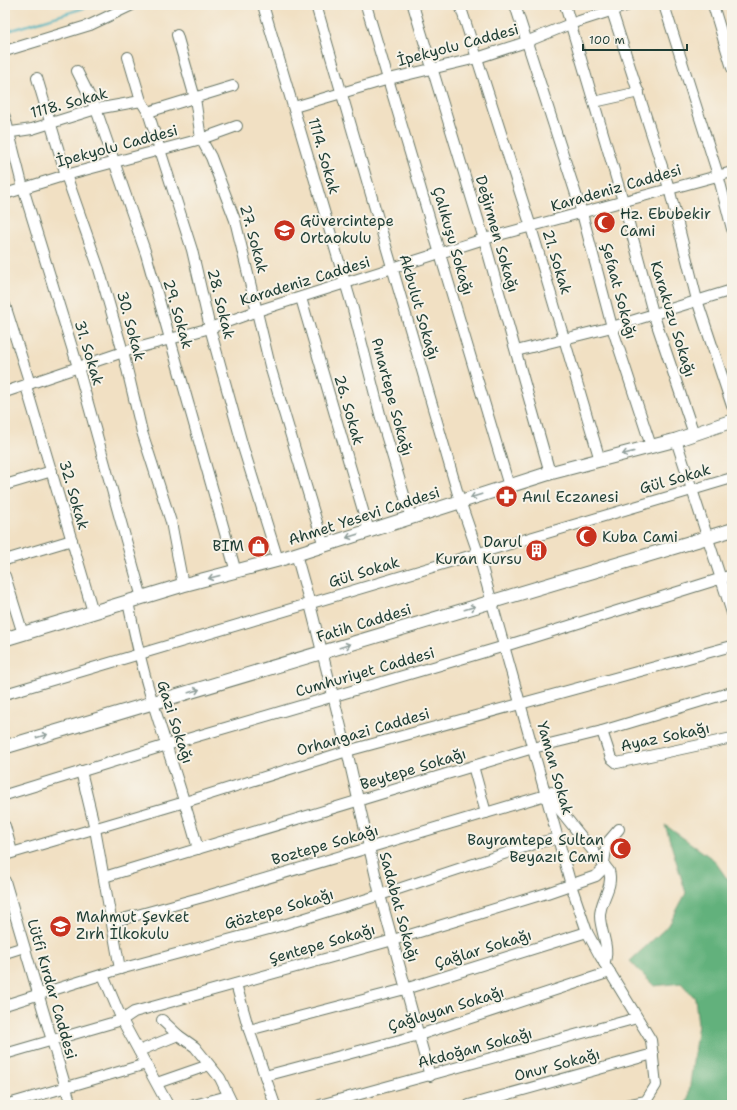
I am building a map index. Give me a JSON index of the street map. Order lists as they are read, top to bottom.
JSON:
{
  "streets": {
    "main road": ["Ahmet Yesevi Caddesi", "Fatih Caddesi"],
    "street": [
      "İpekyolu Caddesi",
      "1118. Sokak",
      "1114. Sokak",
      "Karadeniz Caddesi",
      "Değirmen Sokağı",
      "27. Sokak",
      "Çalıkuşu Sokağı",
      "21. Sokak",
      "Şefaat Sokağı",
      "28. Sokak",
      "Akbulut Sokağı",
      "29. Sokak",
      "Karakuzu Sokağı",
      "30. Sokak",
      "31. Sokak",
      "Pınartepe Sokağı",
      "26. Sokak",
      "Gül Sokak",
      "32. Sokak",
      "Cumhuriyet Caddesi",
      "Gazi Sokağı",
      "Orhangazi Caddesi",
      "Ayaz Sokağı",
      "Yaman Sokak",
      "Beytepe Sokağı",
      "Boztepe Sokağı",
      "Sadabat Sokağı",
      "Göztepe Sokağı",
      "Şentepe Sokağı",
      "Çağlar Sokağı",
      "Lütfi Kırdar Caddesi",
      "Çağlayan Sokağı",
      "Akdoğan Sokağı",
      "Onur Sokağı"
    ]
  },
  "crossings": [
    ["İpekyolu Caddesi", "1114. Sokak"],
    ["İpekyolu Caddesi", "Değirmen Sokağı"],
    ["İpekyolu Caddesi", "27. Sokak"],
    ["İpekyolu Caddesi", "Çalıkuşu Sokağı"],
    ["İpekyolu Caddesi", "21. Sokak"],
    ["İpekyolu Caddesi", "Şefaat Sokağı"],
    ["İpekyolu Caddesi", "28. Sokak"],
    ["İpekyolu Caddesi", "Akbulut Sokağı"],
    ["İpekyolu Caddesi", "29. Sokak"],
    ["İpekyolu Caddesi", "Karakuzu Sokağı"],
    ["İpekyolu Caddesi", "30. Sokak"],
    ["İpekyolu Caddesi", "31. Sokak"],
    ["1118. Sokak", "28. Sokak"],
    ["1118. Sokak", "29. Sokak"],
    ["1118. Sokak", "30. Sokak"],
    ["1118. Sokak", "31. Sokak"],
    ["1114. Sokak", "Karadeniz Caddesi"],
    ["1114. Sokak", "Pınartepe Sokağı"],
    ["Karadeniz Caddesi", "Değirmen Sokağı"],
    ["Karadeniz Caddesi", "27. Sokak"],
    ["Karadeniz Caddesi", "Çalıkuşu Sokağı"],
    ["Karadeniz Caddesi", "21. Sokak"],
    ["Karadeniz Caddesi", "Şefaat Sokağı"],
    ["Karadeniz Caddesi", "28. Sokak"],
    ["Karadeniz Caddesi", "Akbulut Sokağı"],
    ["Karadeniz Caddesi", "29. Sokak"],
    ["Karadeniz Caddesi", "Karakuzu Sokağı"],
    ["Karadeniz Caddesi", "30. Sokak"],
    ["Karadeniz Caddesi", "31. Sokak"],
    ["Karadeniz Caddesi", "Pınartepe Sokağı"],
    ["Karadeniz Caddesi", "26. Sokak"],
    ["Karadeniz Caddesi", "32. Sokak"],
    ["Değirmen Sokağı", "Ahmet Yesevi Caddesi"],
    ["27. Sokak", "Ahmet Yesevi Caddesi"],
    ["Çalıkuşu Sokağı", "Ahmet Yesevi Caddesi"],
    ["21. Sokak", "Ahmet Yesevi Caddesi"],
    ["Şefaat Sokağı", "Ahmet Yesevi Caddesi"],
    ["28. Sokak", "Ahmet Yesevi Caddesi"],
    ["Akbulut Sokağı", "Ahmet Yesevi Caddesi"],
    ["Akbulut Sokağı", "Yaman Sokak"],
    ["29. Sokak", "Ahmet Yesevi Caddesi"],
    ["Karakuzu Sokağı", "Ahmet Yesevi Caddesi"],
    ["30. Sokak", "Ahmet Yesevi Caddesi"],
    ["31. Sokak", "Ahmet Yesevi Caddesi"],
    ["Pınartepe Sokağı", "Ahmet Yesevi Caddesi"],
    ["26. Sokak", "Ahmet Yesevi Caddesi"],
    ["Gül Sokak", "Gazi Sokağı"],
    ["Gül Sokak", "Yaman Sokak"],
    ["Gül Sokak", "Sadabat Sokağı"],
    ["32. Sokak", "Ahmet Yesevi Caddesi"],
    ["Ahmet Yesevi Caddesi", "Gazi Sokağı"],
    ["Ahmet Yesevi Caddesi", "Yaman Sokak"],
    ["Ahmet Yesevi Caddesi", "Sadabat Sokağı"],
    ["Fatih Caddesi", "Gazi Sokağı"],
    ["Fatih Caddesi", "Yaman Sokak"],
    ["Fatih Caddesi", "Sadabat Sokağı"],
    ["Cumhuriyet Caddesi", "Gazi Sokağı"],
    ["Cumhuriyet Caddesi", "Yaman Sokak"],
    ["Cumhuriyet Caddesi", "Sadabat Sokağı"],
    ["Gazi Sokağı", "Orhangazi Caddesi"],
    ["Gazi Sokağı", "Beytepe Sokağı"],
    ["Orhangazi Caddesi", "Yaman Sokak"],
    ["Orhangazi Caddesi", "Sadabat Sokağı"],
    ["Ayaz Sokağı", "Beytepe Sokağı"],
    ["Yaman Sokak", "Beytepe Sokağı"],
    ["Yaman Sokak", "Boztepe Sokağı"],
    ["Yaman Sokak", "Göztepe Sokağı"],
    ["Yaman Sokak", "Şentepe Sokağı"],
    ["Yaman Sokak", "Çağlar Sokağı"],
    ["Yaman Sokak", "Çağlayan Sokağı"],
    ["Yaman Sokak", "Akdoğan Sokağı"],
    ["Yaman Sokak", "Onur Sokağı"],
    ["Beytepe Sokağı", "Sadabat Sokağı"],
    ["Boztepe Sokağı", "Sadabat Sokağı"],
    ["Sadabat Sokağı", "Göztepe Sokağı"],
    ["Sadabat Sokağı", "Şentepe Sokağı"],
    ["Sadabat Sokağı", "Çağlar Sokağı"],
    ["Sadabat Sokağı", "Çağlayan Sokağı"],
    ["Sadabat Sokağı", "Akdoğan Sokağı"],
    ["Göztepe Sokağı", "Lütfi Kırdar Caddesi"],
    ["Şentepe Sokağı", "Lütfi Kırdar Caddesi"]
  ],
  "one_way": ["Fatih Caddesi"],
  "places": {
    "mosque": ["Hz. Ebubekir Cami", "Kuba Cami", "Bayramtepe Sultan Beyazıt Cami"],
    "school or university": ["Güvercintepe Ortaokulu", "Mahmut Şevket Zırh İlkokulu"],
    "pharmacy": ["Anıl Eczanesi"],
    "shop": ["BIM"],
    "building": ["Darul Kuran Kursu"]
  },
  "scale_bar": "100 m"
}
